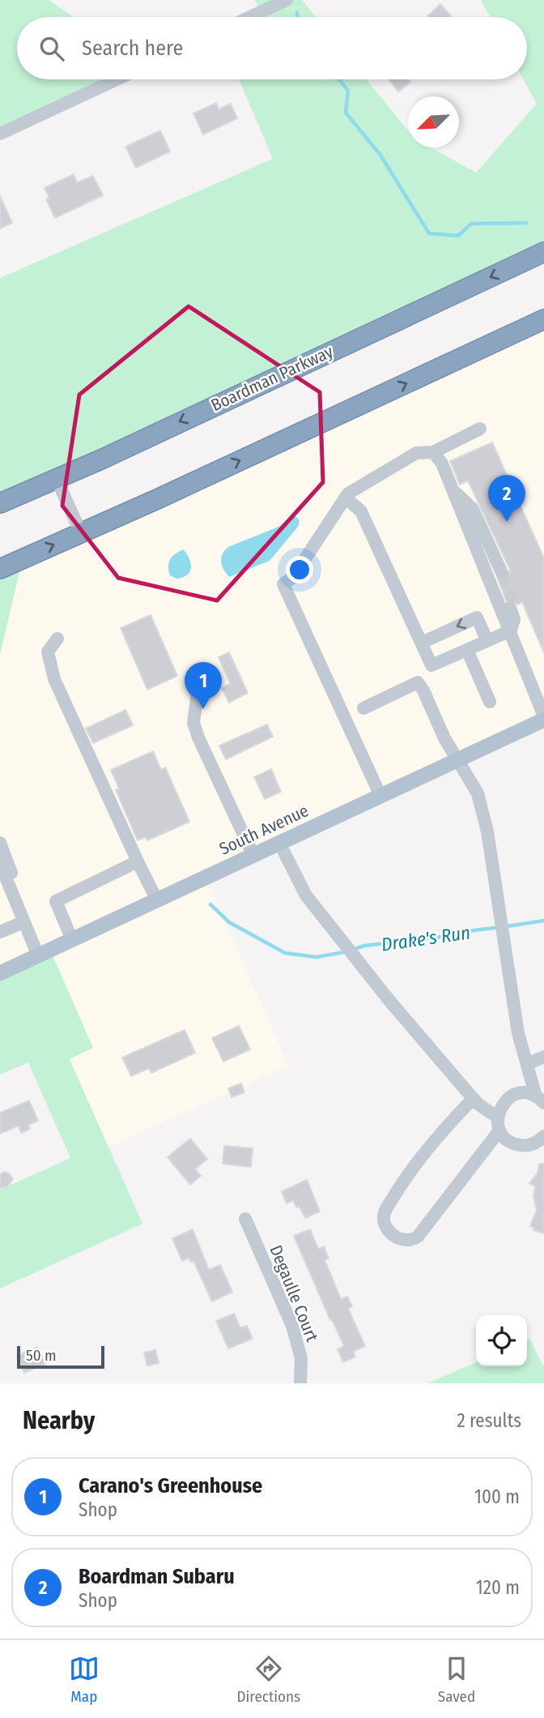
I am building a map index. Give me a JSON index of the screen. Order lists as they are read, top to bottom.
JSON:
{
  "streets": {
    "highway": ["Boardman Parkway"],
    "main road": ["South Avenue"],
    "street": ["Degaulle Court"]
  },
  "water": ["Drake's Run"],
  "scale_bar": "50 m",
  "north": "bottom left",
  "page": {
    "search": "Search here",
    "pins": ["2", "1"],
    "scale": "50 m",
    "heading": ["Nearby", "2 results"],
    "list": [
      {
        "mark": "1",
        "name": "Carano's Greenhouse",
        "note": "Shop",
        "value": "100 m"
      },
      {
        "mark": "2",
        "name": "Boardman Subaru",
        "note": "Shop",
        "value": "120 m"
      }
    ],
    "nav": ["Map", "Directions", "Saved"]
  }
}
